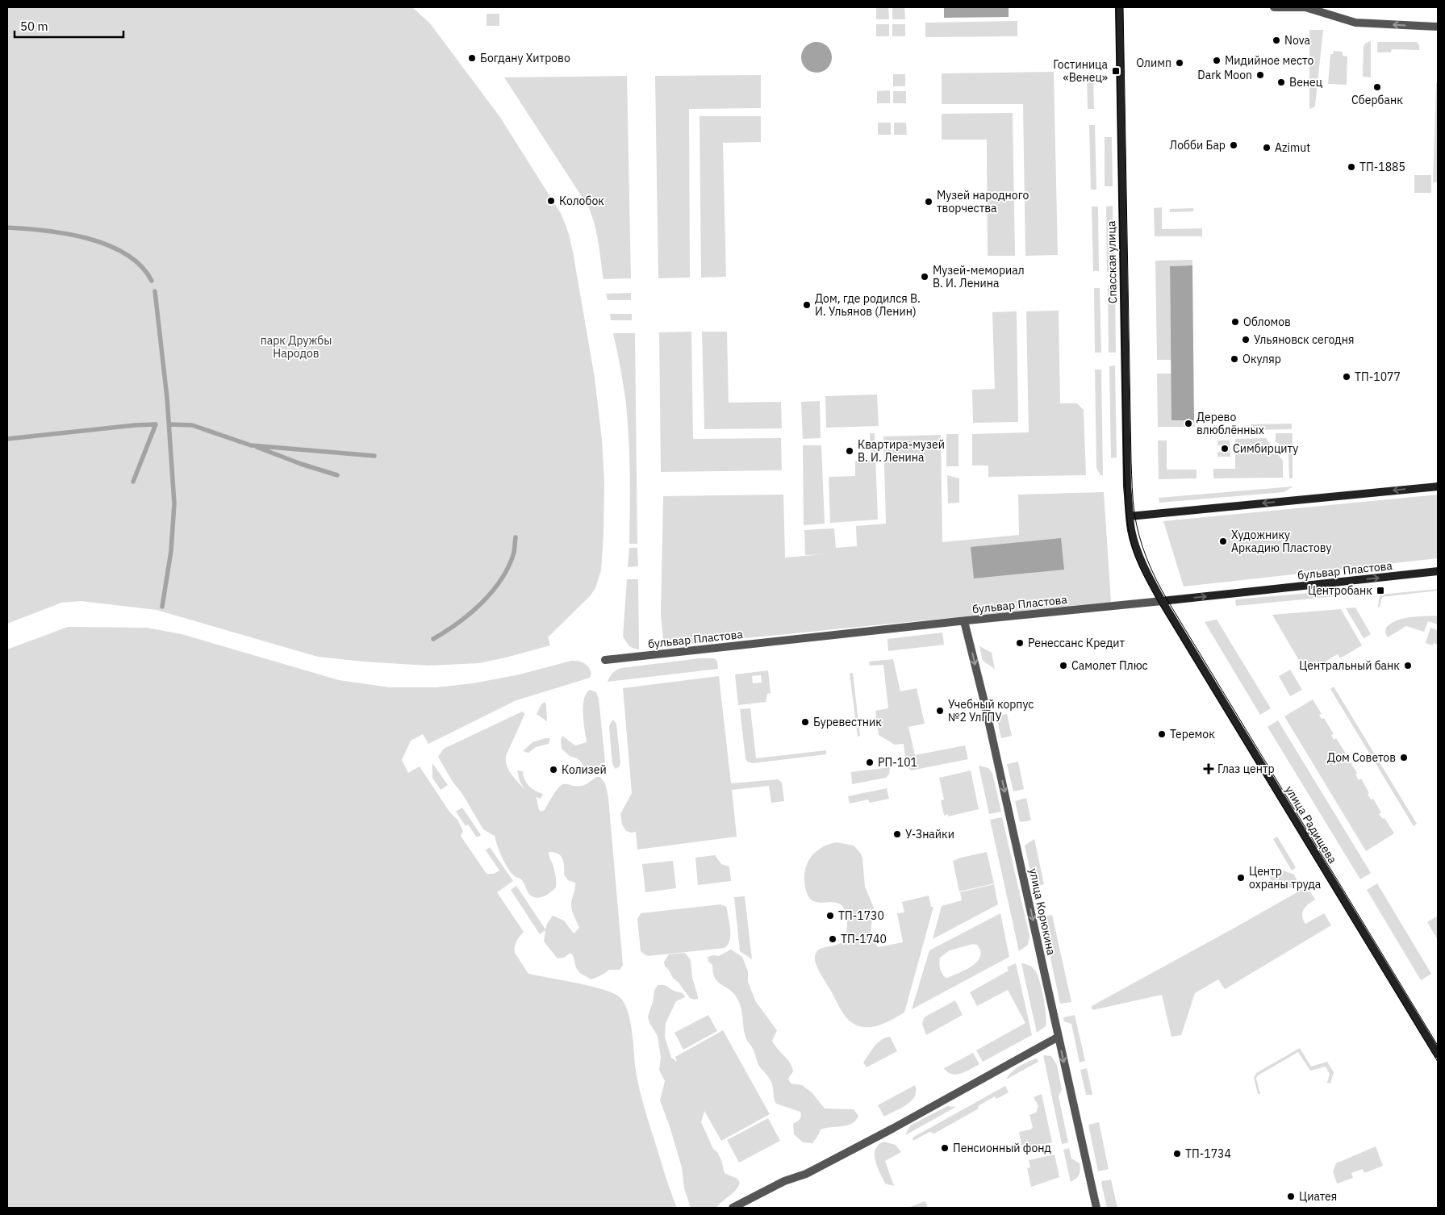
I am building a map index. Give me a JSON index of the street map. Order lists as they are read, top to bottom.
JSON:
{
  "streets": {
    "street": [
      "Спасская улица",
      "бульвар Пластова",
      "улица Радищева",
      "улица Корюкина"
    ]
  },
  "crossings": [
    ["Спасская улица", "улица Радищева"],
    ["бульвар Пластова", "улица Радищева"],
    ["бульвар Пластова", "улица Корюкина"]
  ],
  "one_way": ["улица Корюкина"],
  "parks": ["парк Дружбы Народов"],
  "places": {
    "other": [
      "Nova",
      "Богдану Хитрово",
      "Мидийное место",
      "Олимп",
      "Dark Moon",
      "Венец",
      "Сбербанк",
      "Лобби Бар",
      "Azimut",
      "ТП-1885",
      "Колобок",
      "Музей народного творчества",
      "Музей-мемориал В. И. Ленина",
      "Дом, где родился В. И. Ульянов (Ленин)",
      "Обломов",
      "Ульяновск сегодня",
      "Окуляр",
      "ТП-1077",
      "Дерево влюблённых",
      "Симбирциту",
      "Квартира-музей В. И. Ленина",
      "Художнику Аркадию Пластову",
      "Ренессанс Кредит",
      "Самолет Плюс",
      "Центральный банк",
      "Учебный корпус №2 УлГПУ",
      "Буревестник",
      "Теремок",
      "Дом Советов",
      "РП-101",
      "Колизей",
      "У-Знайки",
      "Центр охраны труда",
      "ТП-1730",
      "ТП-1740",
      "Пенсионный фонд",
      "ТП-1734",
      "Циатея"
    ],
    "transit": ["Гостиница «Венец»", "Центробанк"],
    "health": ["Глаз центр"]
  },
  "scale_bar": "50 m"
}
